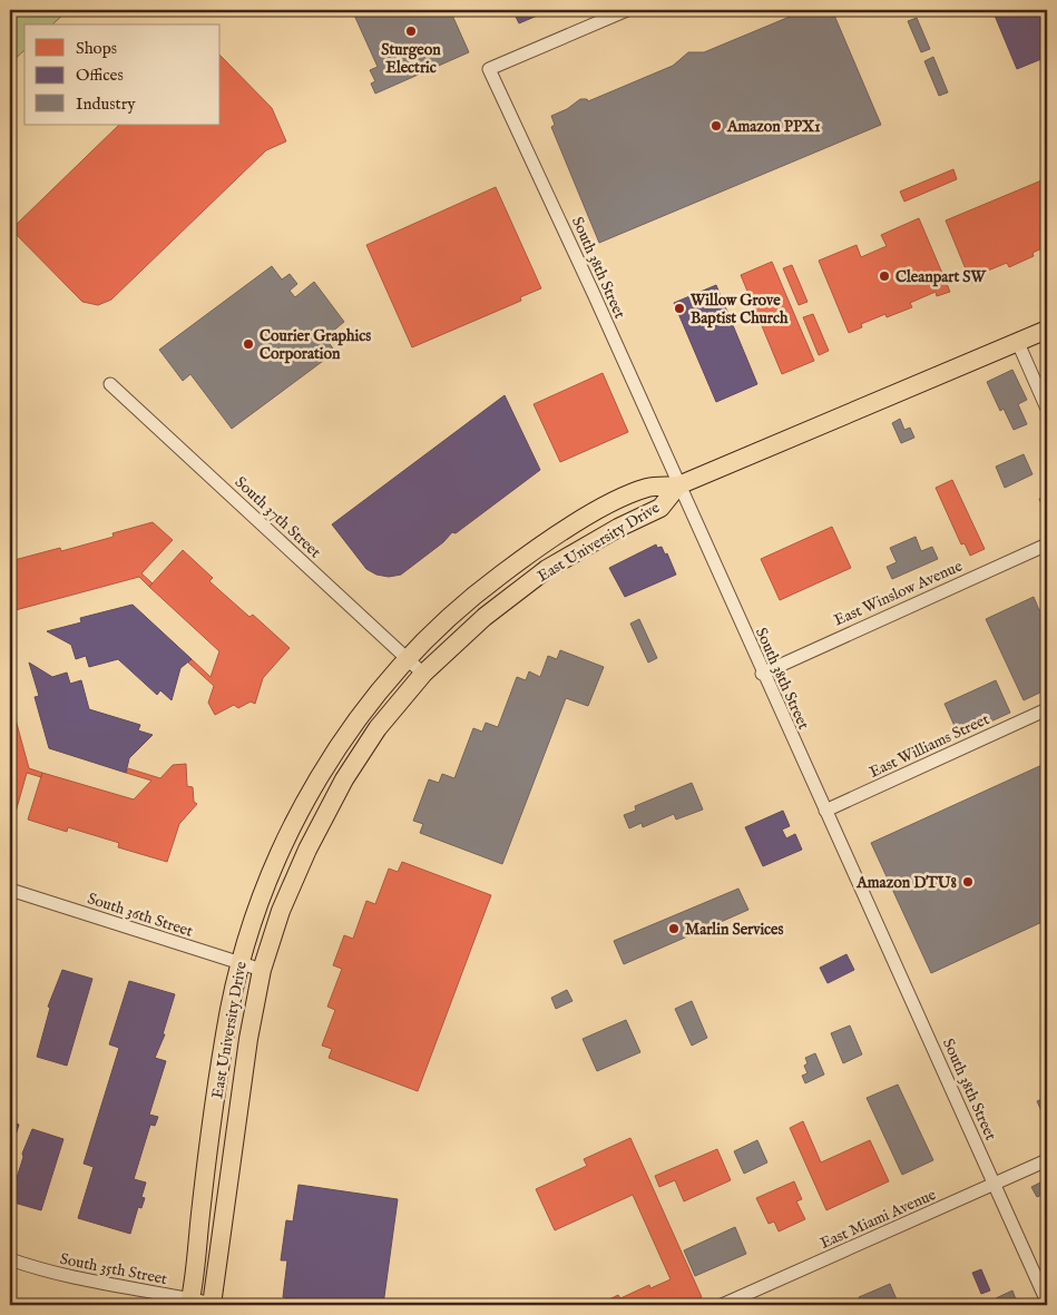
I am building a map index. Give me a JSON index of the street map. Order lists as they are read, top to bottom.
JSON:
{
  "streets": {
    "main road": ["East University Drive"],
    "street": [
      "South 38th Street",
      "South 37th Street",
      "East Winslow Avenue",
      "East Williams Street",
      "South 36th Street",
      "East Miami Avenue",
      "South 35th Street"
    ]
  },
  "crossings": [
    ["South 38th Street", "East University Drive"],
    ["South 38th Street", "East Winslow Avenue"],
    ["South 38th Street", "East Williams Street"],
    ["South 38th Street", "East Miami Avenue"],
    ["South 37th Street", "East University Drive"],
    ["East University Drive", "South 36th Street"],
    ["East University Drive", "South 35th Street"]
  ],
  "places": [
    "Sturgeon Electric",
    "Amazon PPX1",
    "Cleanpart SW",
    "Willow Grove Baptist Church",
    "Courier Graphics Corporation",
    "Amazon DTU8",
    "Marlin Services"
  ],
  "legend": ["Shops", "Offices", "Industry"]
}
